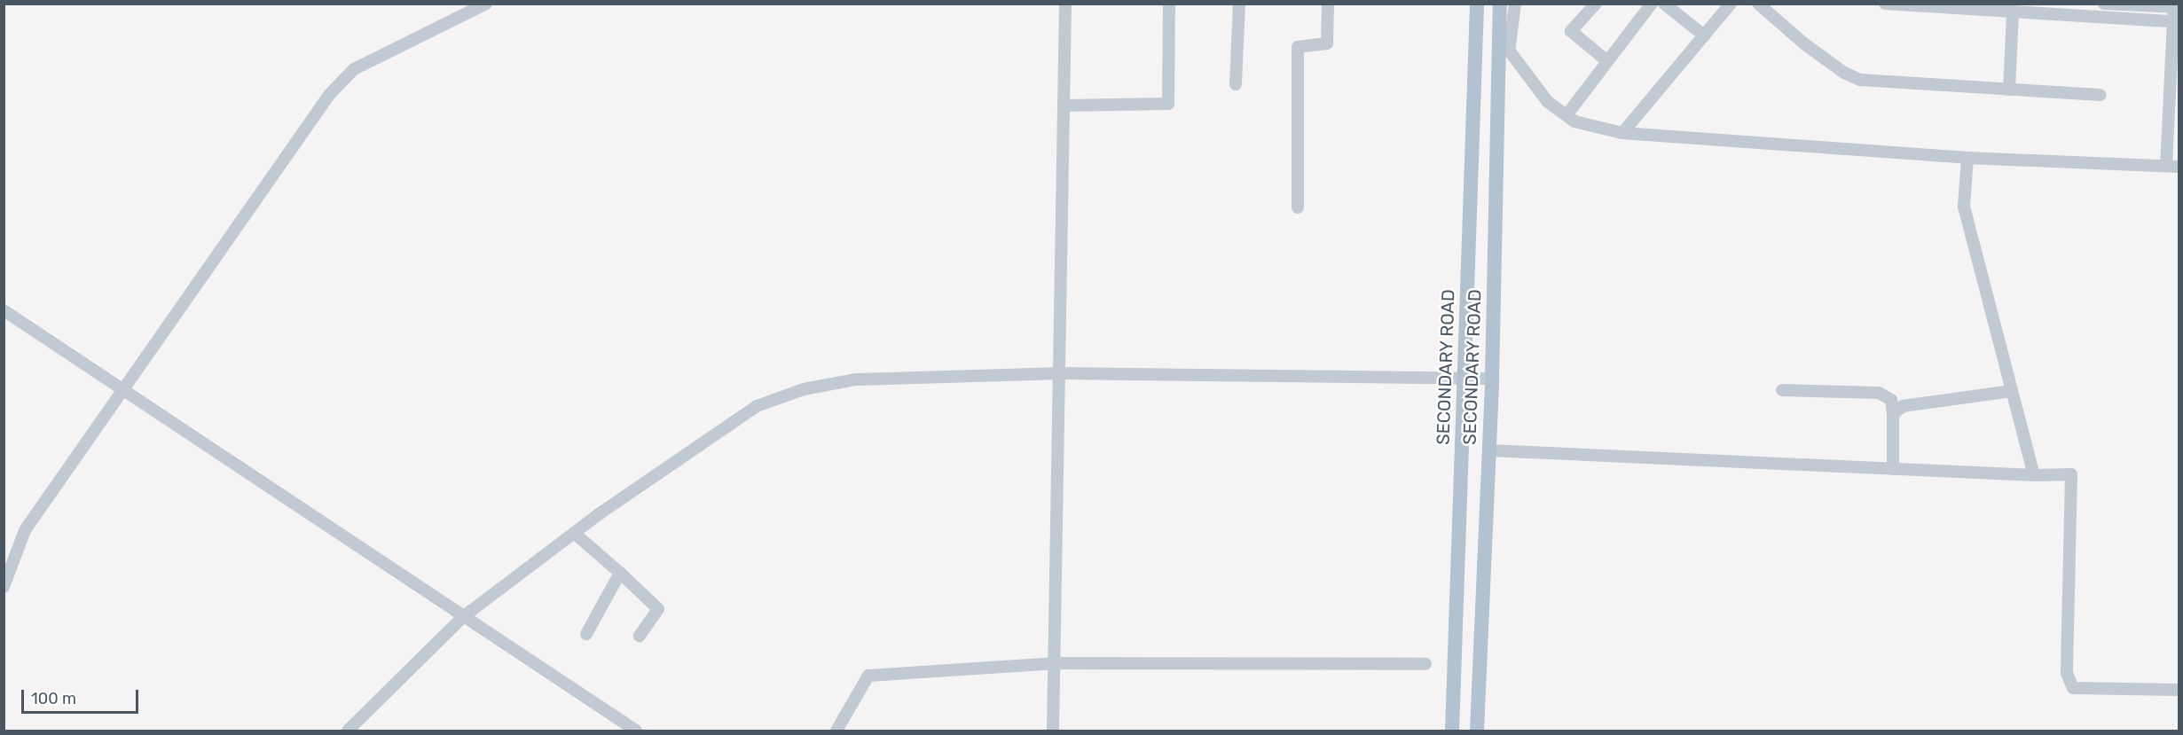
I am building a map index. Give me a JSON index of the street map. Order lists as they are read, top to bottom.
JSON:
{
  "streets": {
    "main road": ["SECONDARY ROAD"]
  },
  "scale_bar": "100 m"
}
